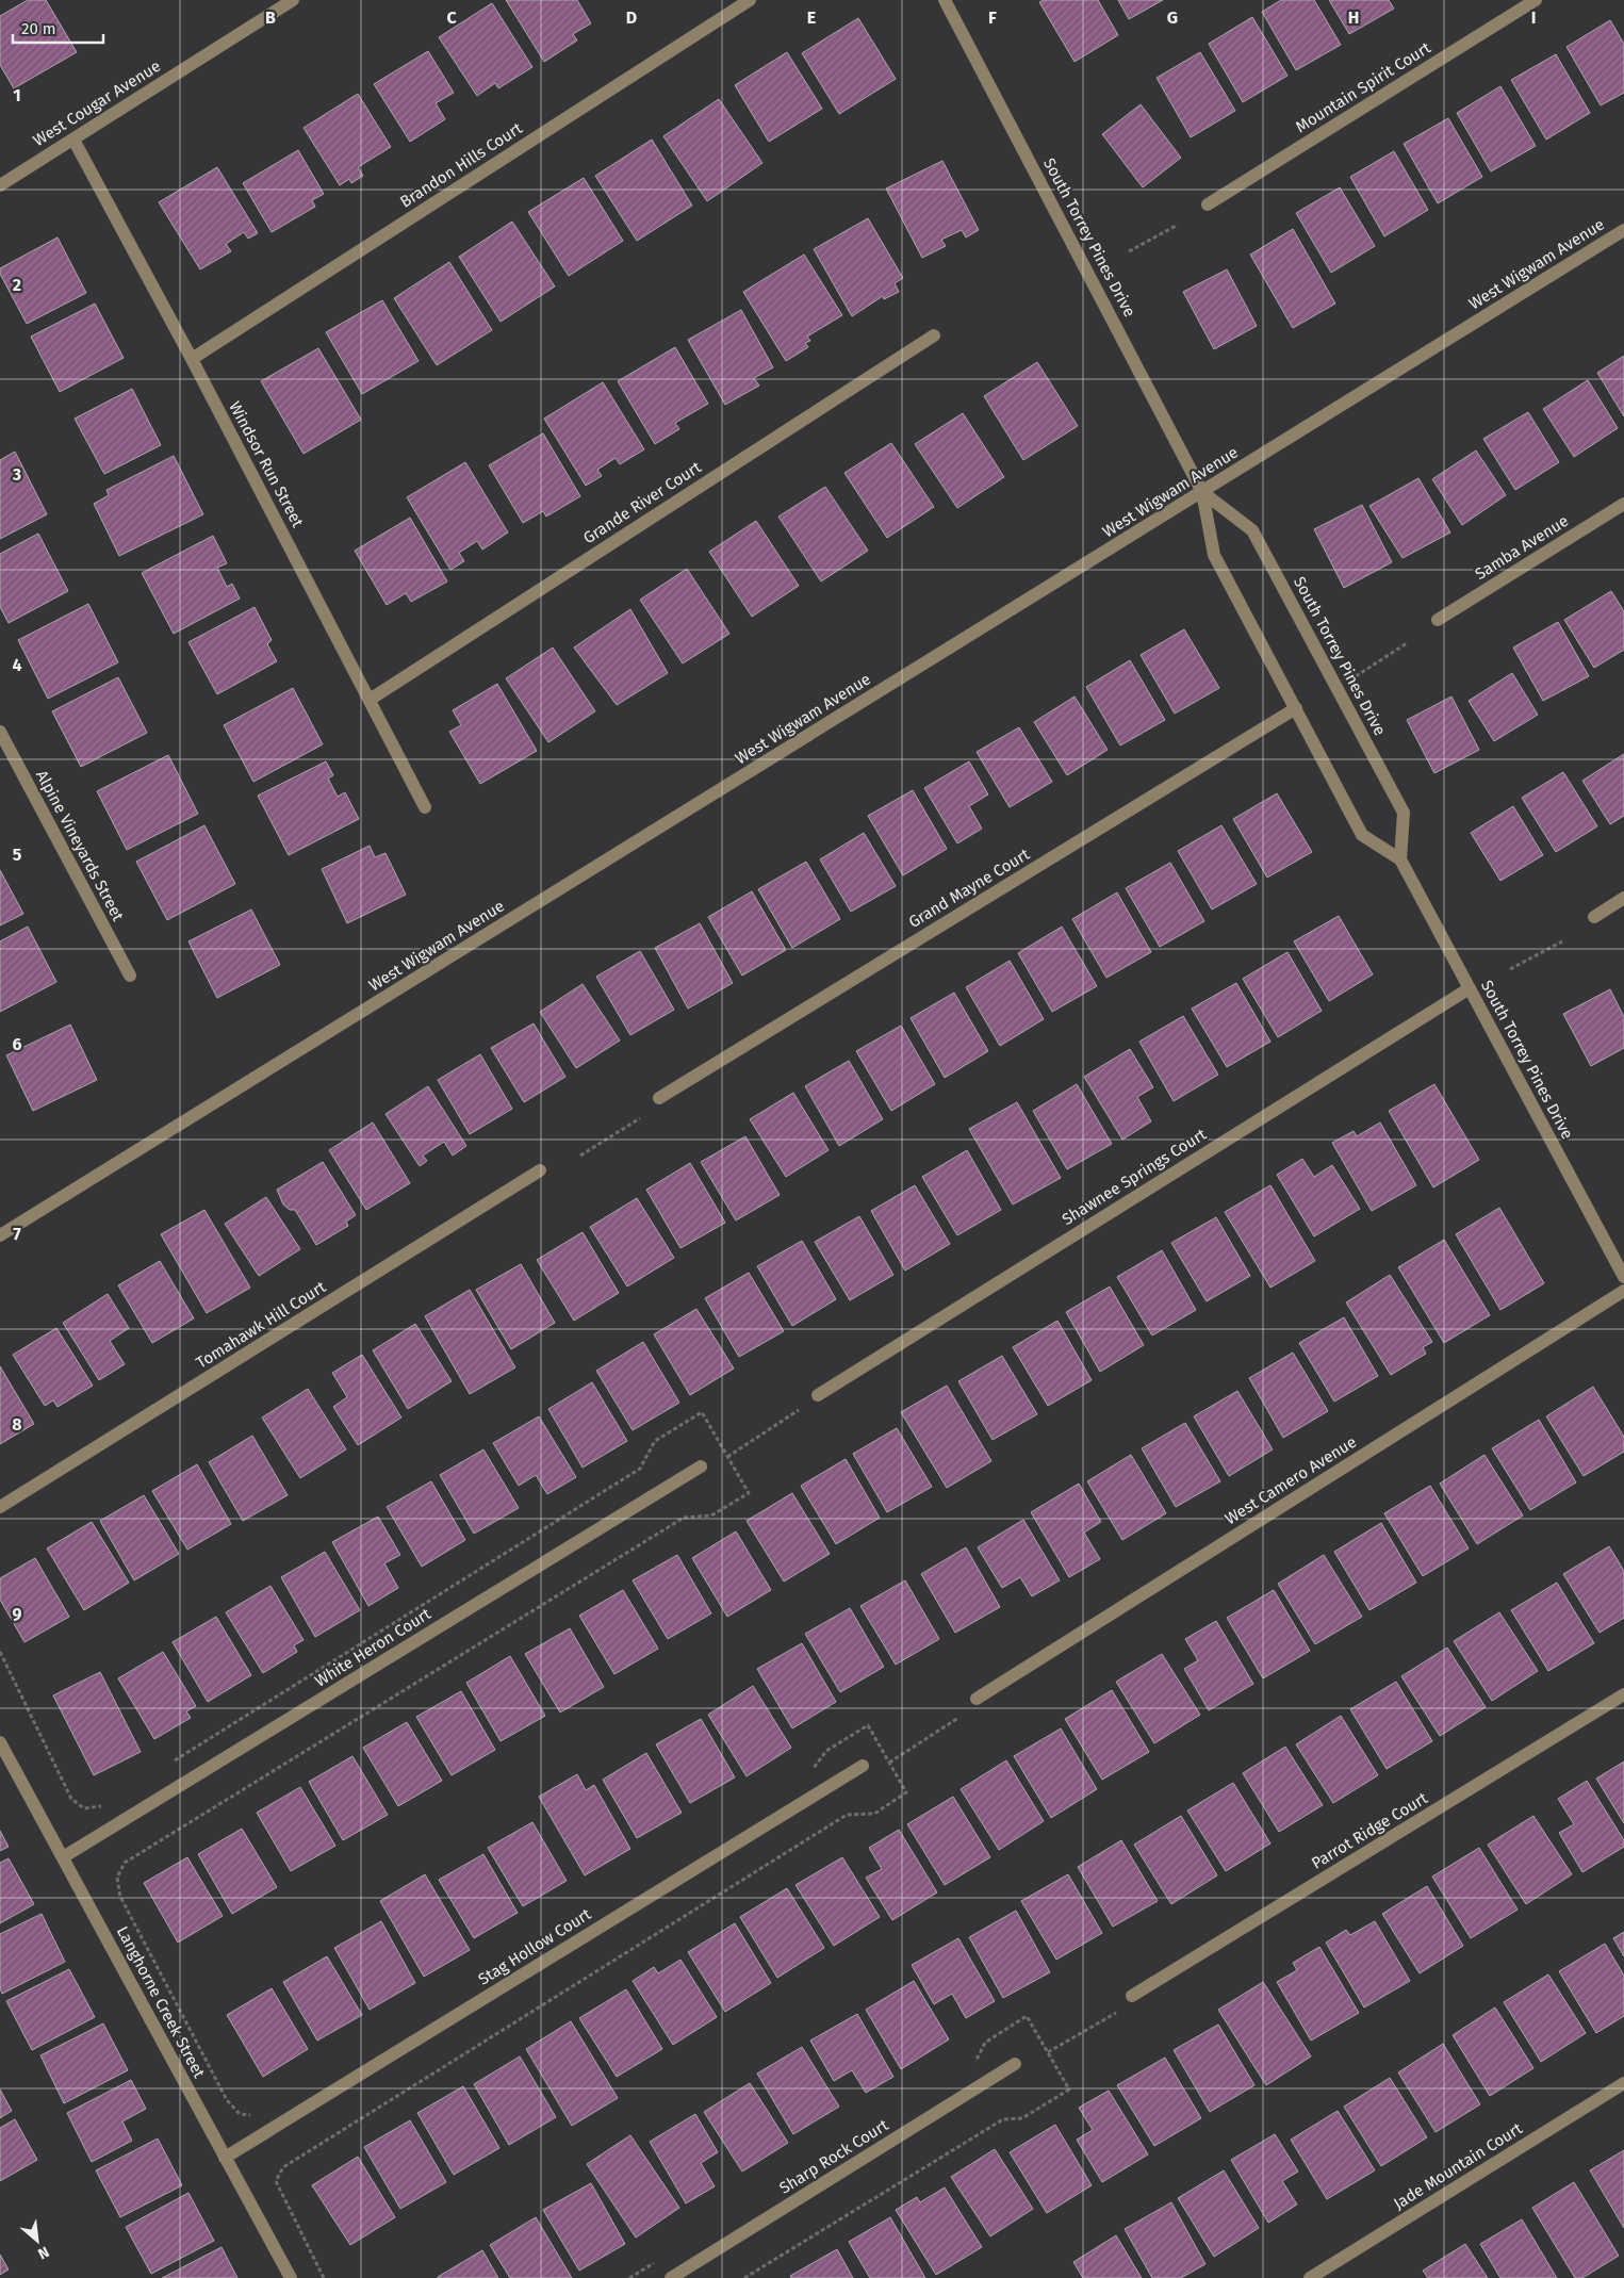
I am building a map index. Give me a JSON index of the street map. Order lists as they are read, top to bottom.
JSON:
{
  "streets": {
    "street": [
      "Mountain Spirit Court",
      "West Cougar Avenue",
      "Brandon Hills Court",
      "South Torrey Pines Drive",
      "West Wigwam Avenue",
      "Windsor Run Street",
      "Grande River Court",
      "Samba Avenue",
      "Alpine Vineyards Street",
      "Grand Mayne Court",
      "Shawnee Springs Court",
      "Tomahawk Hill Court",
      "West Camero Avenue",
      "White Heron Court",
      "Parrot Ridge Court",
      "Stag Hollow Court",
      "Langhorne Creek Street",
      "Sharp Rock Court",
      "Jade Mountain Court"
    ]
  },
  "crossings": [
    ["West Cougar Avenue", "Windsor Run Street"],
    ["Brandon Hills Court", "Windsor Run Street"],
    ["South Torrey Pines Drive", "West Wigwam Avenue"],
    ["South Torrey Pines Drive", "Grand Mayne Court"],
    ["South Torrey Pines Drive", "Shawnee Springs Court"],
    ["Windsor Run Street", "Grande River Court"],
    ["White Heron Court", "Langhorne Creek Street"],
    ["Stag Hollow Court", "Langhorne Creek Street"]
  ],
  "scale_bar": "20 m",
  "north": "bottom right",
  "grid": {
    "columns": [
      "B",
      "C",
      "D",
      "E",
      "F",
      "G",
      "H",
      "I"
    ],
    "rows": [
      "1",
      "2",
      "3",
      "4",
      "5",
      "6",
      "7",
      "8",
      "9"
    ]
  }
}
